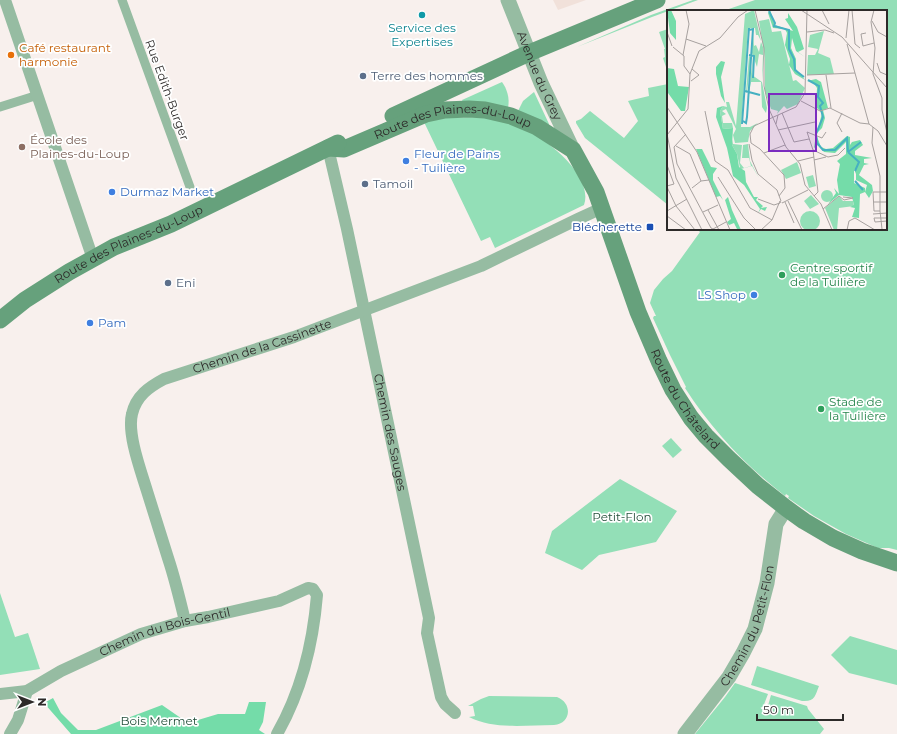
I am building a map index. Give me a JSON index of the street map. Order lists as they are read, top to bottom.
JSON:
{
  "streets": {
    "main road": ["Route des Plaines-du-Loup", "Route du Châtelard"],
    "street": [
      "Avenue du Grey",
      "Rue Edith-Burger",
      "Chemin de la Cassinette",
      "Chemin des Sauges",
      "Chemin du Petit-Flon",
      "Chemin du Bois-Gentil"
    ]
  },
  "crossings": [
    ["Avenue du Grey", "Route des Plaines-du-Loup"],
    ["Avenue du Grey", "Route du Châtelard"],
    ["Route des Plaines-du-Loup", "Route du Châtelard"],
    ["Route des Plaines-du-Loup", "Chemin des Sauges"],
    ["Chemin de la Cassinette", "Route du Châtelard"],
    ["Chemin de la Cassinette", "Chemin des Sauges"],
    ["Chemin de la Cassinette", "Chemin du Bois-Gentil"],
    ["Route du Châtelard", "Chemin du Petit-Flon"]
  ],
  "parks": ["Petit-Flon", "Bois Mermet"],
  "places": {
    "other": [
      "Service des Expertises",
      "Café restaurant harmonie",
      "Terre des hommes",
      "École des Plaines-du-Loup",
      "Fleur de Pains - Tuilière",
      "Tamoil",
      "Durmaz Market",
      "Centre sportif de la Tuilière",
      "Eni",
      "LS Shop",
      "Pam",
      "Stade de la Tuilière"
    ],
    "transit": ["Blécherette"]
  },
  "scale_bar": "50 m",
  "north": "right"
}
